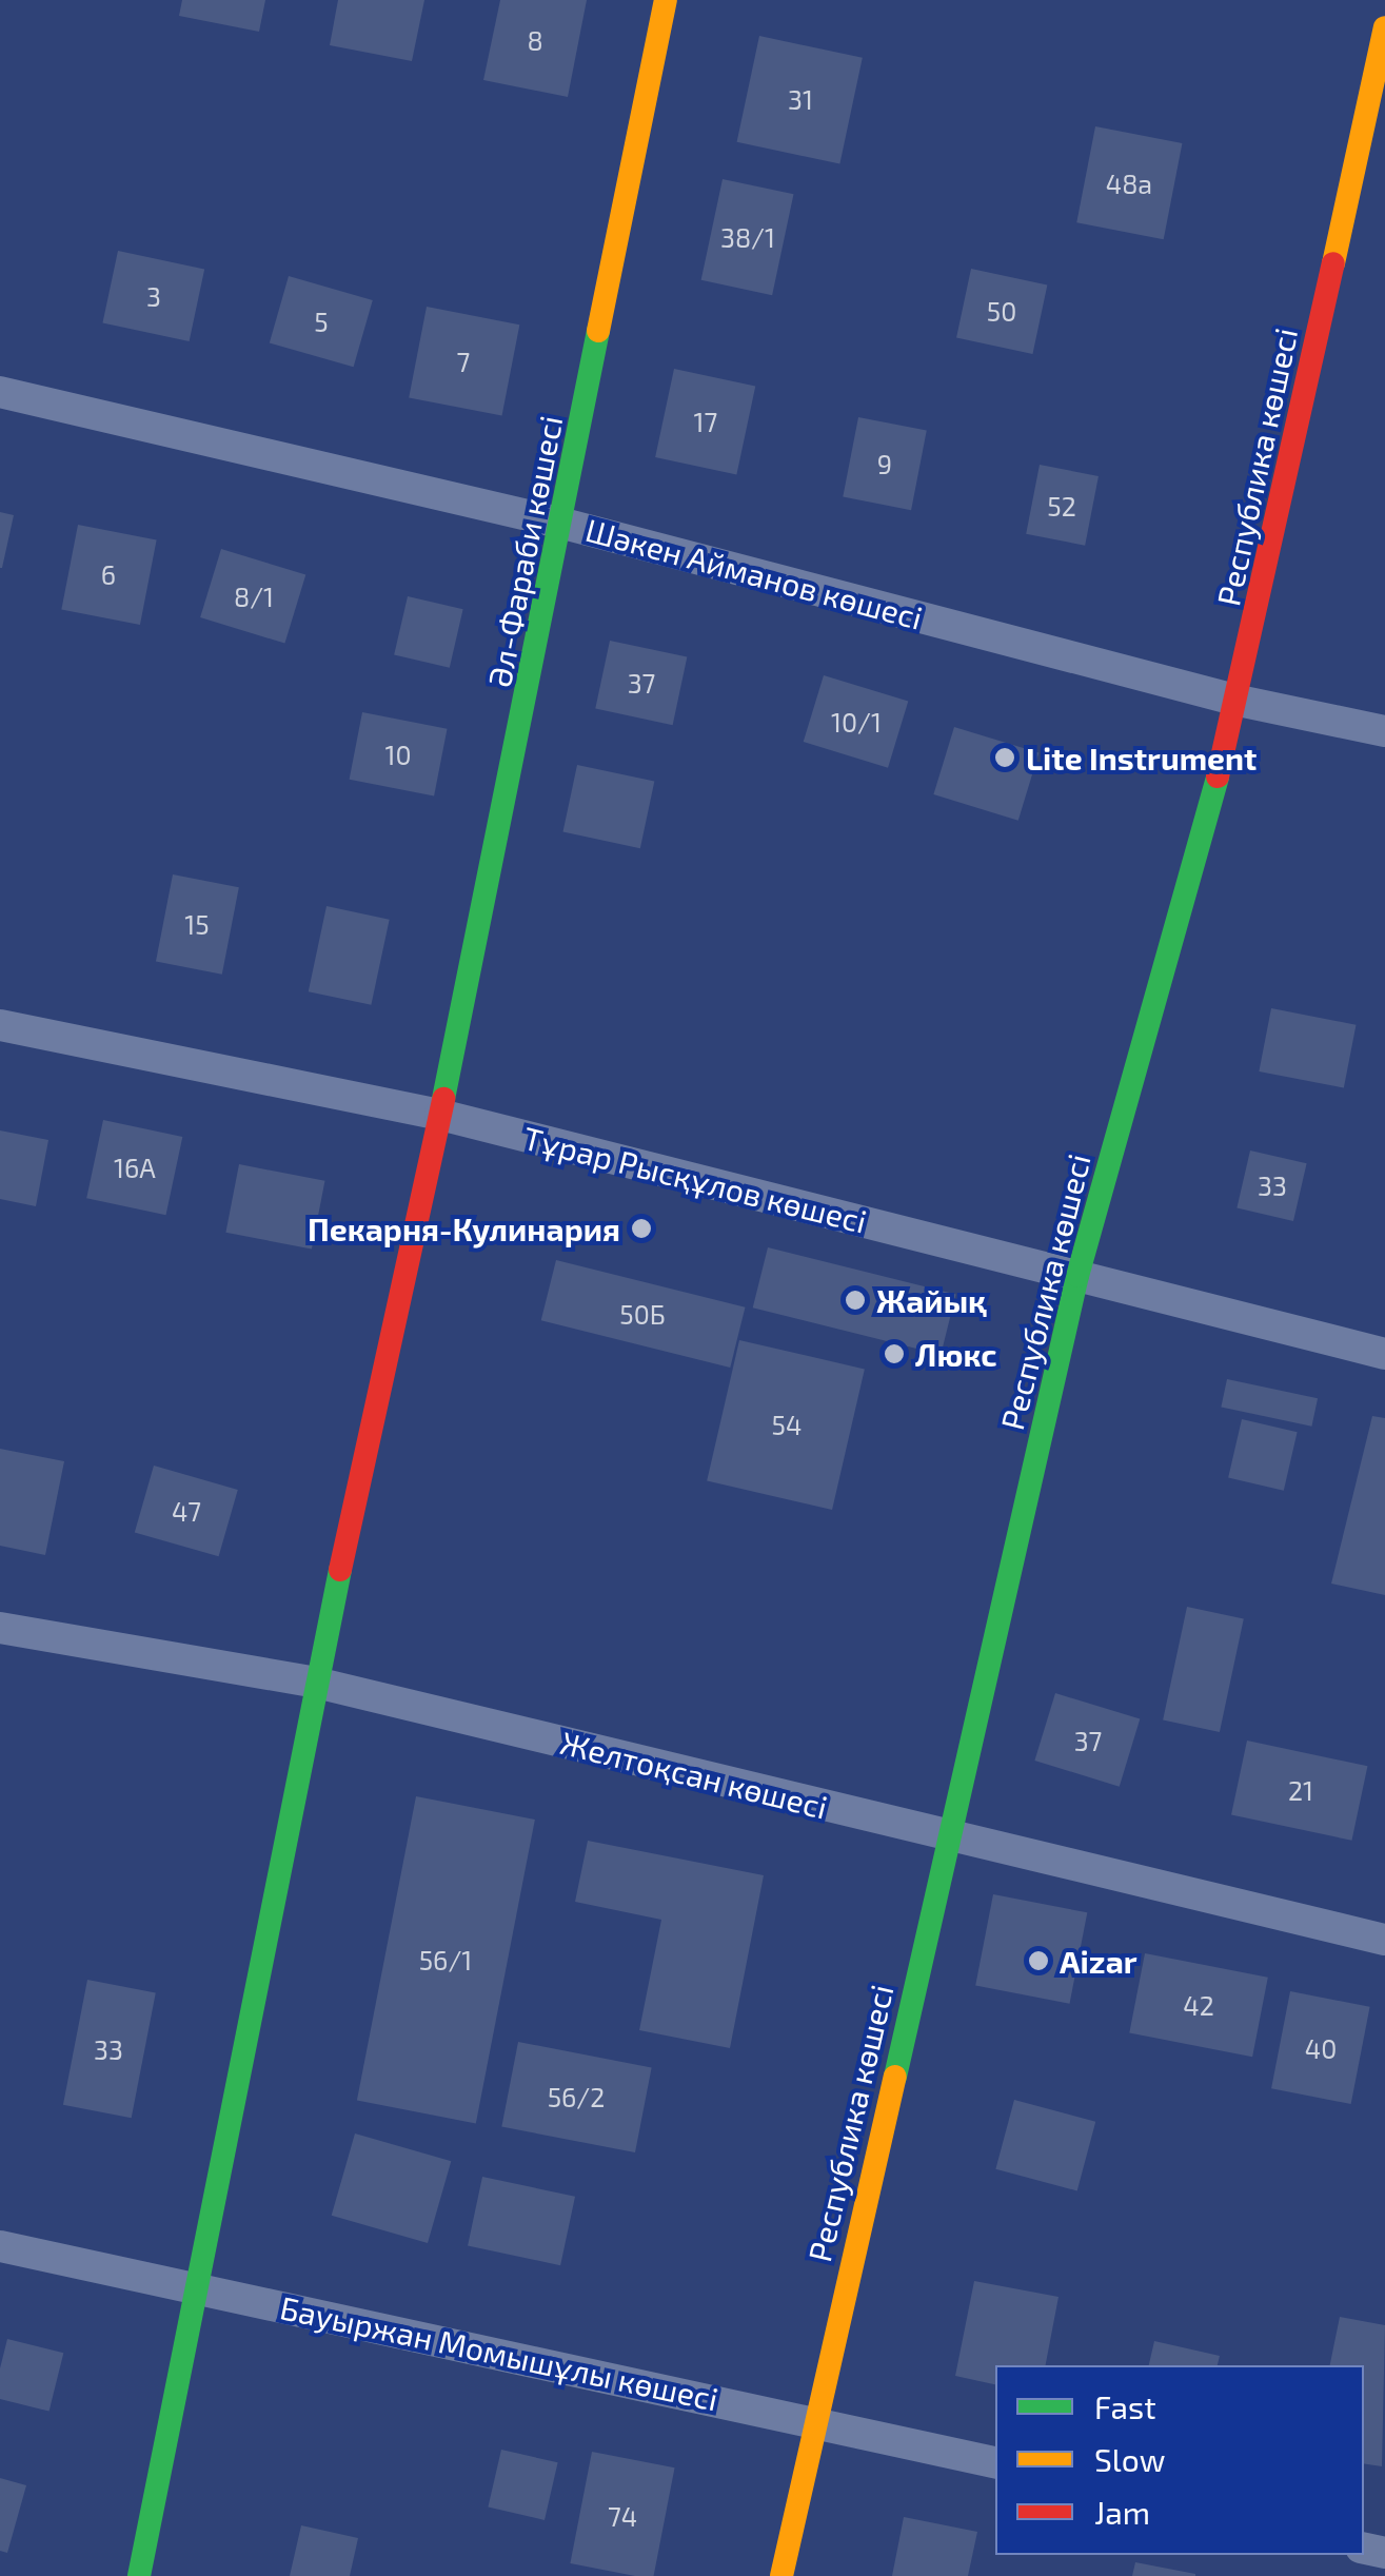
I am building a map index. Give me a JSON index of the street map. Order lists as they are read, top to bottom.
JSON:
{
  "streets": {
    "street": [
      "Республика көшесі",
      "Әл-Фараби көшесі",
      "Шәкен Айманов көшесі",
      "Тұрар Рысқұлов көшесі",
      "Желтоқсан көшесі",
      "Бауыржан Момышұлы көшесі"
    ]
  },
  "crossings": [
    ["Республика көшесі", "Шәкен Айманов көшесі"],
    ["Республика көшесі", "Тұрар Рысқұлов көшесі"],
    ["Республика көшесі", "Желтоқсан көшесі"],
    ["Республика көшесі", "Бауыржан Момышұлы көшесі"],
    ["Әл-Фараби көшесі", "Шәкен Айманов көшесі"],
    ["Әл-Фараби көшесі", "Тұрар Рысқұлов көшесі"],
    ["Әл-Фараби көшесі", "Желтоқсан көшесі"],
    ["Әл-Фараби көшесі", "Бауыржан Момышұлы көшесі"]
  ],
  "places": [
    "Lite Instrument",
    "Пекарня-Кулинария",
    "Жайық",
    "Люкс",
    "Aizar"
  ],
  "house_numbers": [
    "8",
    "31",
    "48а",
    "38/1",
    "3",
    "50",
    "5",
    "7",
    "17",
    "9",
    "52",
    "6",
    "8/1",
    "37",
    "10/1",
    "10",
    "15",
    "16А",
    "33",
    "50Б",
    "54",
    "47",
    "37",
    "21",
    "56/1",
    "42",
    "40",
    "33",
    "56/2",
    "74"
  ],
  "legend": ["Fast", "Slow", "Jam"]
}
